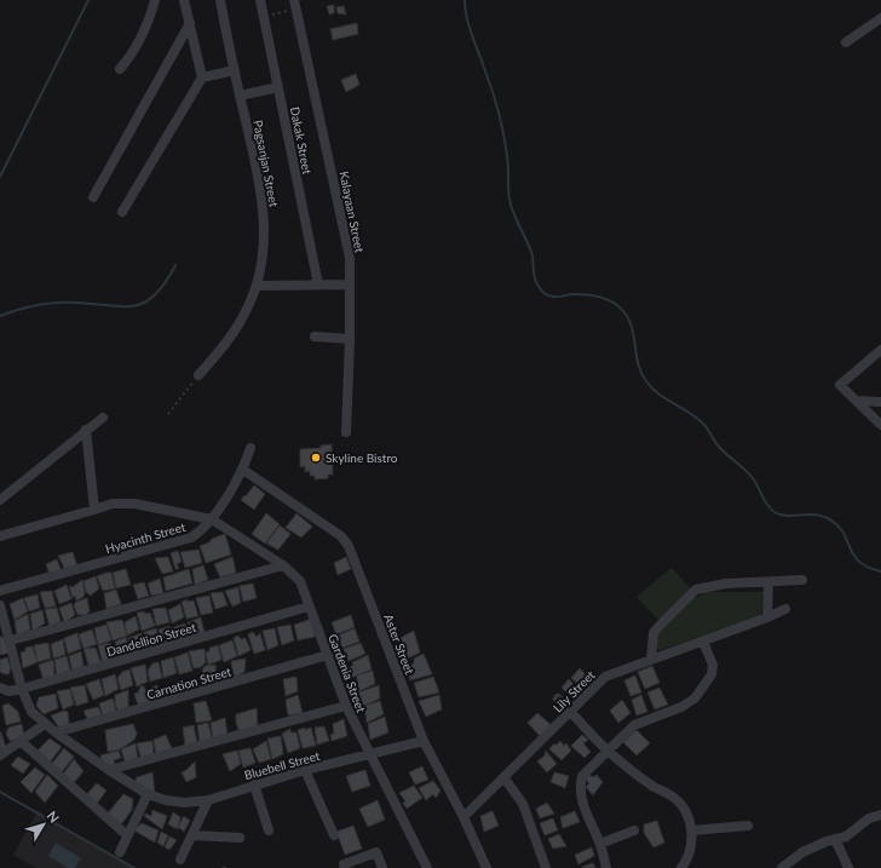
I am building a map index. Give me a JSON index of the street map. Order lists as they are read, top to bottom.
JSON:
{
  "streets": {
    "street": [
      "Dakak Street",
      "Pagsanjan Street",
      "Kalayaan Street",
      "Hyacinth Street",
      "Dandellion Street",
      "Aster Street",
      "Gardenia Street",
      "Carnation Street",
      "Lily Street",
      "Bluebell Street"
    ]
  },
  "crossings": [
    ["Hyacinth Street", "Aster Street"],
    ["Hyacinth Street", "Gardenia Street"],
    ["Dandellion Street", "Gardenia Street"],
    ["Dandellion Street", "Bluebell Street"],
    ["Aster Street", "Lily Street"],
    ["Aster Street", "Bluebell Street"],
    ["Gardenia Street", "Carnation Street"],
    ["Gardenia Street", "Bluebell Street"],
    ["Carnation Street", "Bluebell Street"]
  ],
  "places": ["Skyline Bistro"],
  "north": "top right"
}
